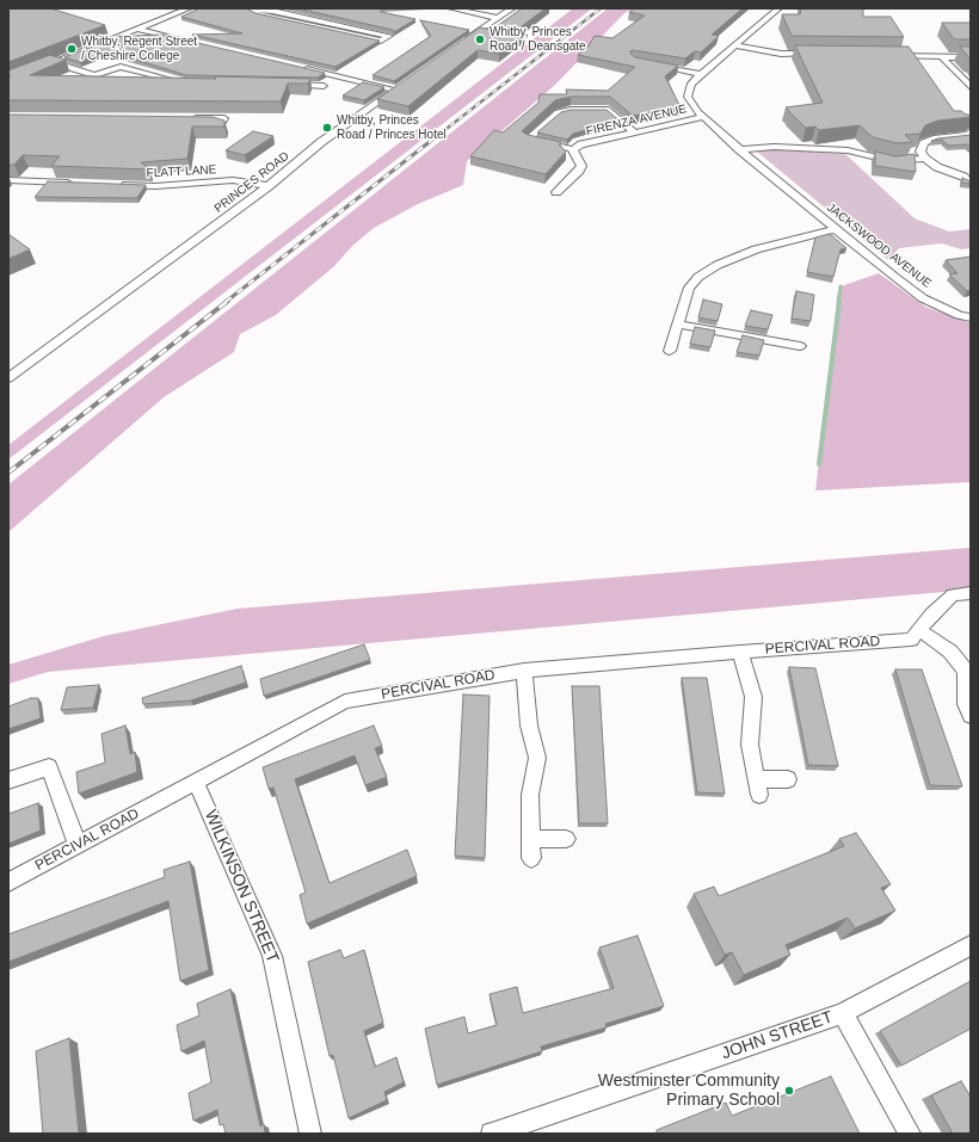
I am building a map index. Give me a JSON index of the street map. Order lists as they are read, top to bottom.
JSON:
{
  "streets": {
    "street": [
      "FIRENZA AVENUE",
      "FLATT LANE",
      "PRINCES ROAD",
      "JACKSWOOD AVENUE",
      "PERCIVAL ROAD",
      "WILKINSON STREET",
      "JOHN STREET"
    ]
  },
  "crossings": [
    ["FIRENZA AVENUE", "JACKSWOOD AVENUE"],
    ["FLATT LANE", "PRINCES ROAD"],
    ["PERCIVAL ROAD", "WILKINSON STREET"]
  ],
  "places": [
    "Whitby, Princes Road / Deansgate",
    "Whitby, Regent Street / Cheshire College",
    "Whitby, Princes Road / Princes Hotel",
    "Westminster Community Primary School"
  ]
}
